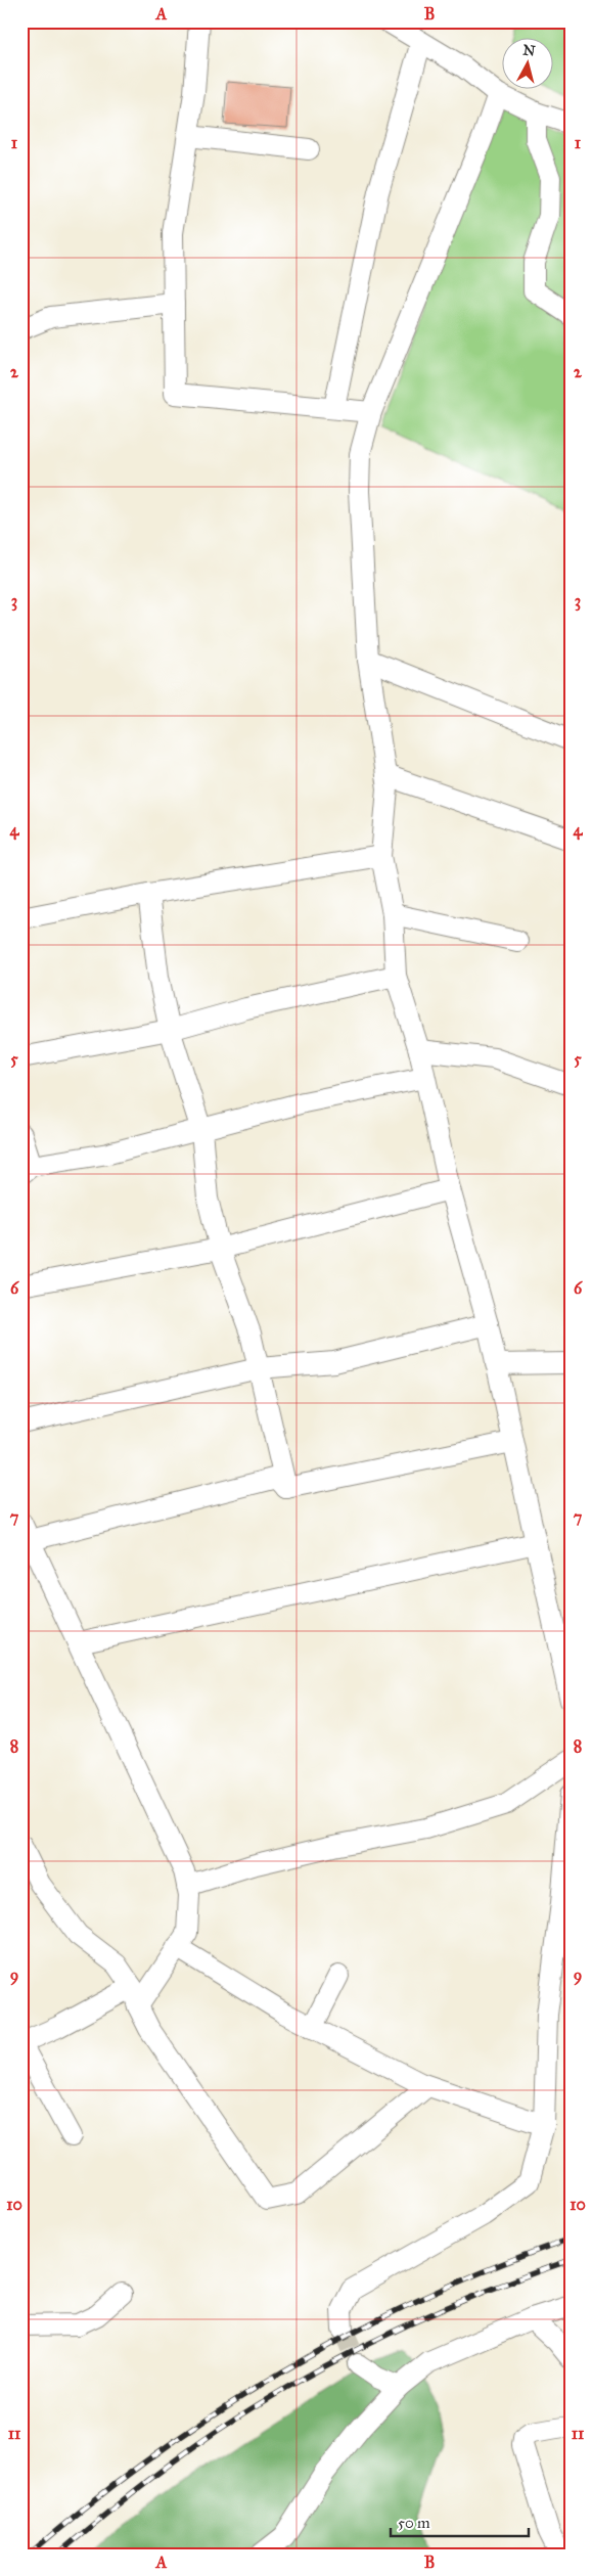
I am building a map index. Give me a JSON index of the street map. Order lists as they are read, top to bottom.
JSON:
{
  "scale_bar": "50 m",
  "north": "top",
  "grid": {
    "columns": ["A", "B"],
    "rows": [
      "1",
      "2",
      "3",
      "4",
      "5",
      "6",
      "7",
      "8",
      "9",
      "10",
      "11"
    ]
  }
}
